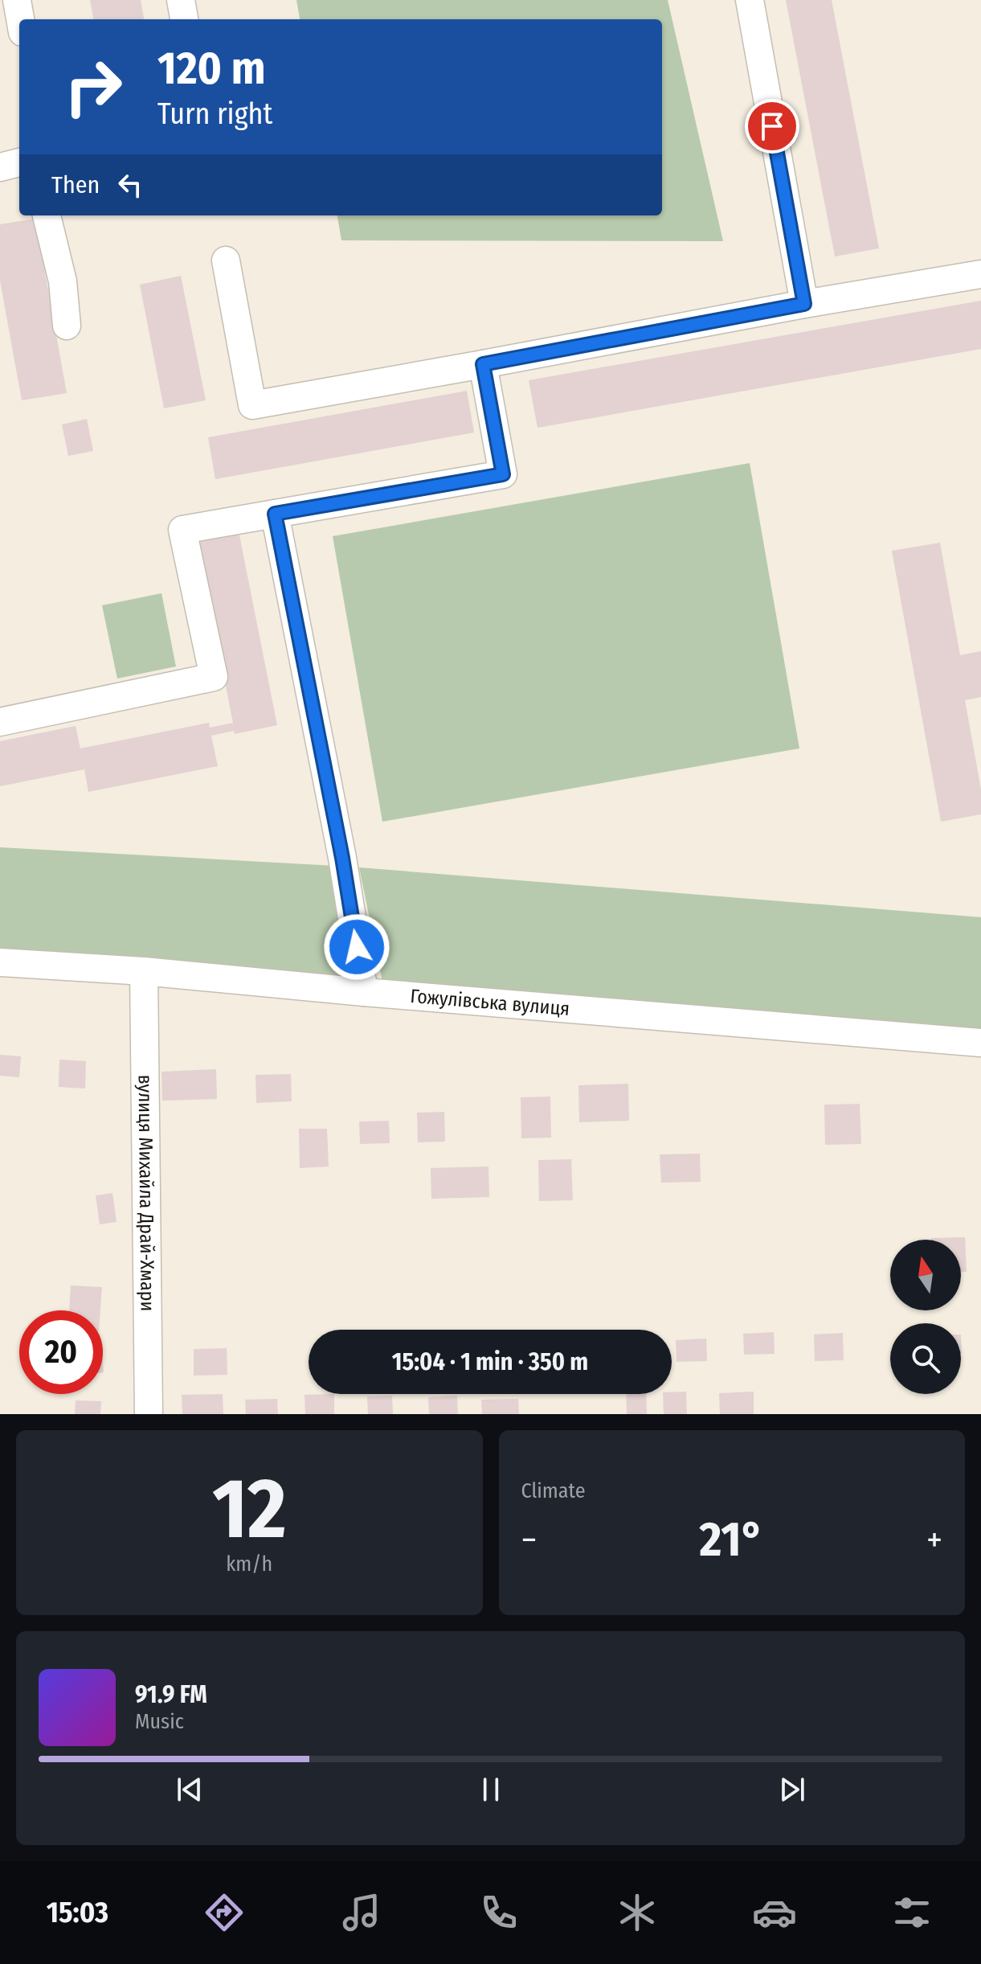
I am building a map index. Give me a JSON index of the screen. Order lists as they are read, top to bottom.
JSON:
{
  "streets": {
    "street": ["Гожулівська вулиця", "вулиця Михайла Драй-Хмари"]
  },
  "crossings": [
    ["Гожулівська вулиця", "вулиця Михайла Драй-Хмари"]
  ],
  "north": "top",
  "page": {
    "turn": ["120 m", "Turn right"],
    "then": "Then",
    "limit": "20",
    "trip": "15:04 · 1 min · 350 m",
    "tile": [
      ["12", "km/h"],
      "Climate"
    ],
    "heat": ["−", "21°", "+"],
    "song": ["91.9 FM", "Music"],
    "tabs": "15:03"
  }
}
